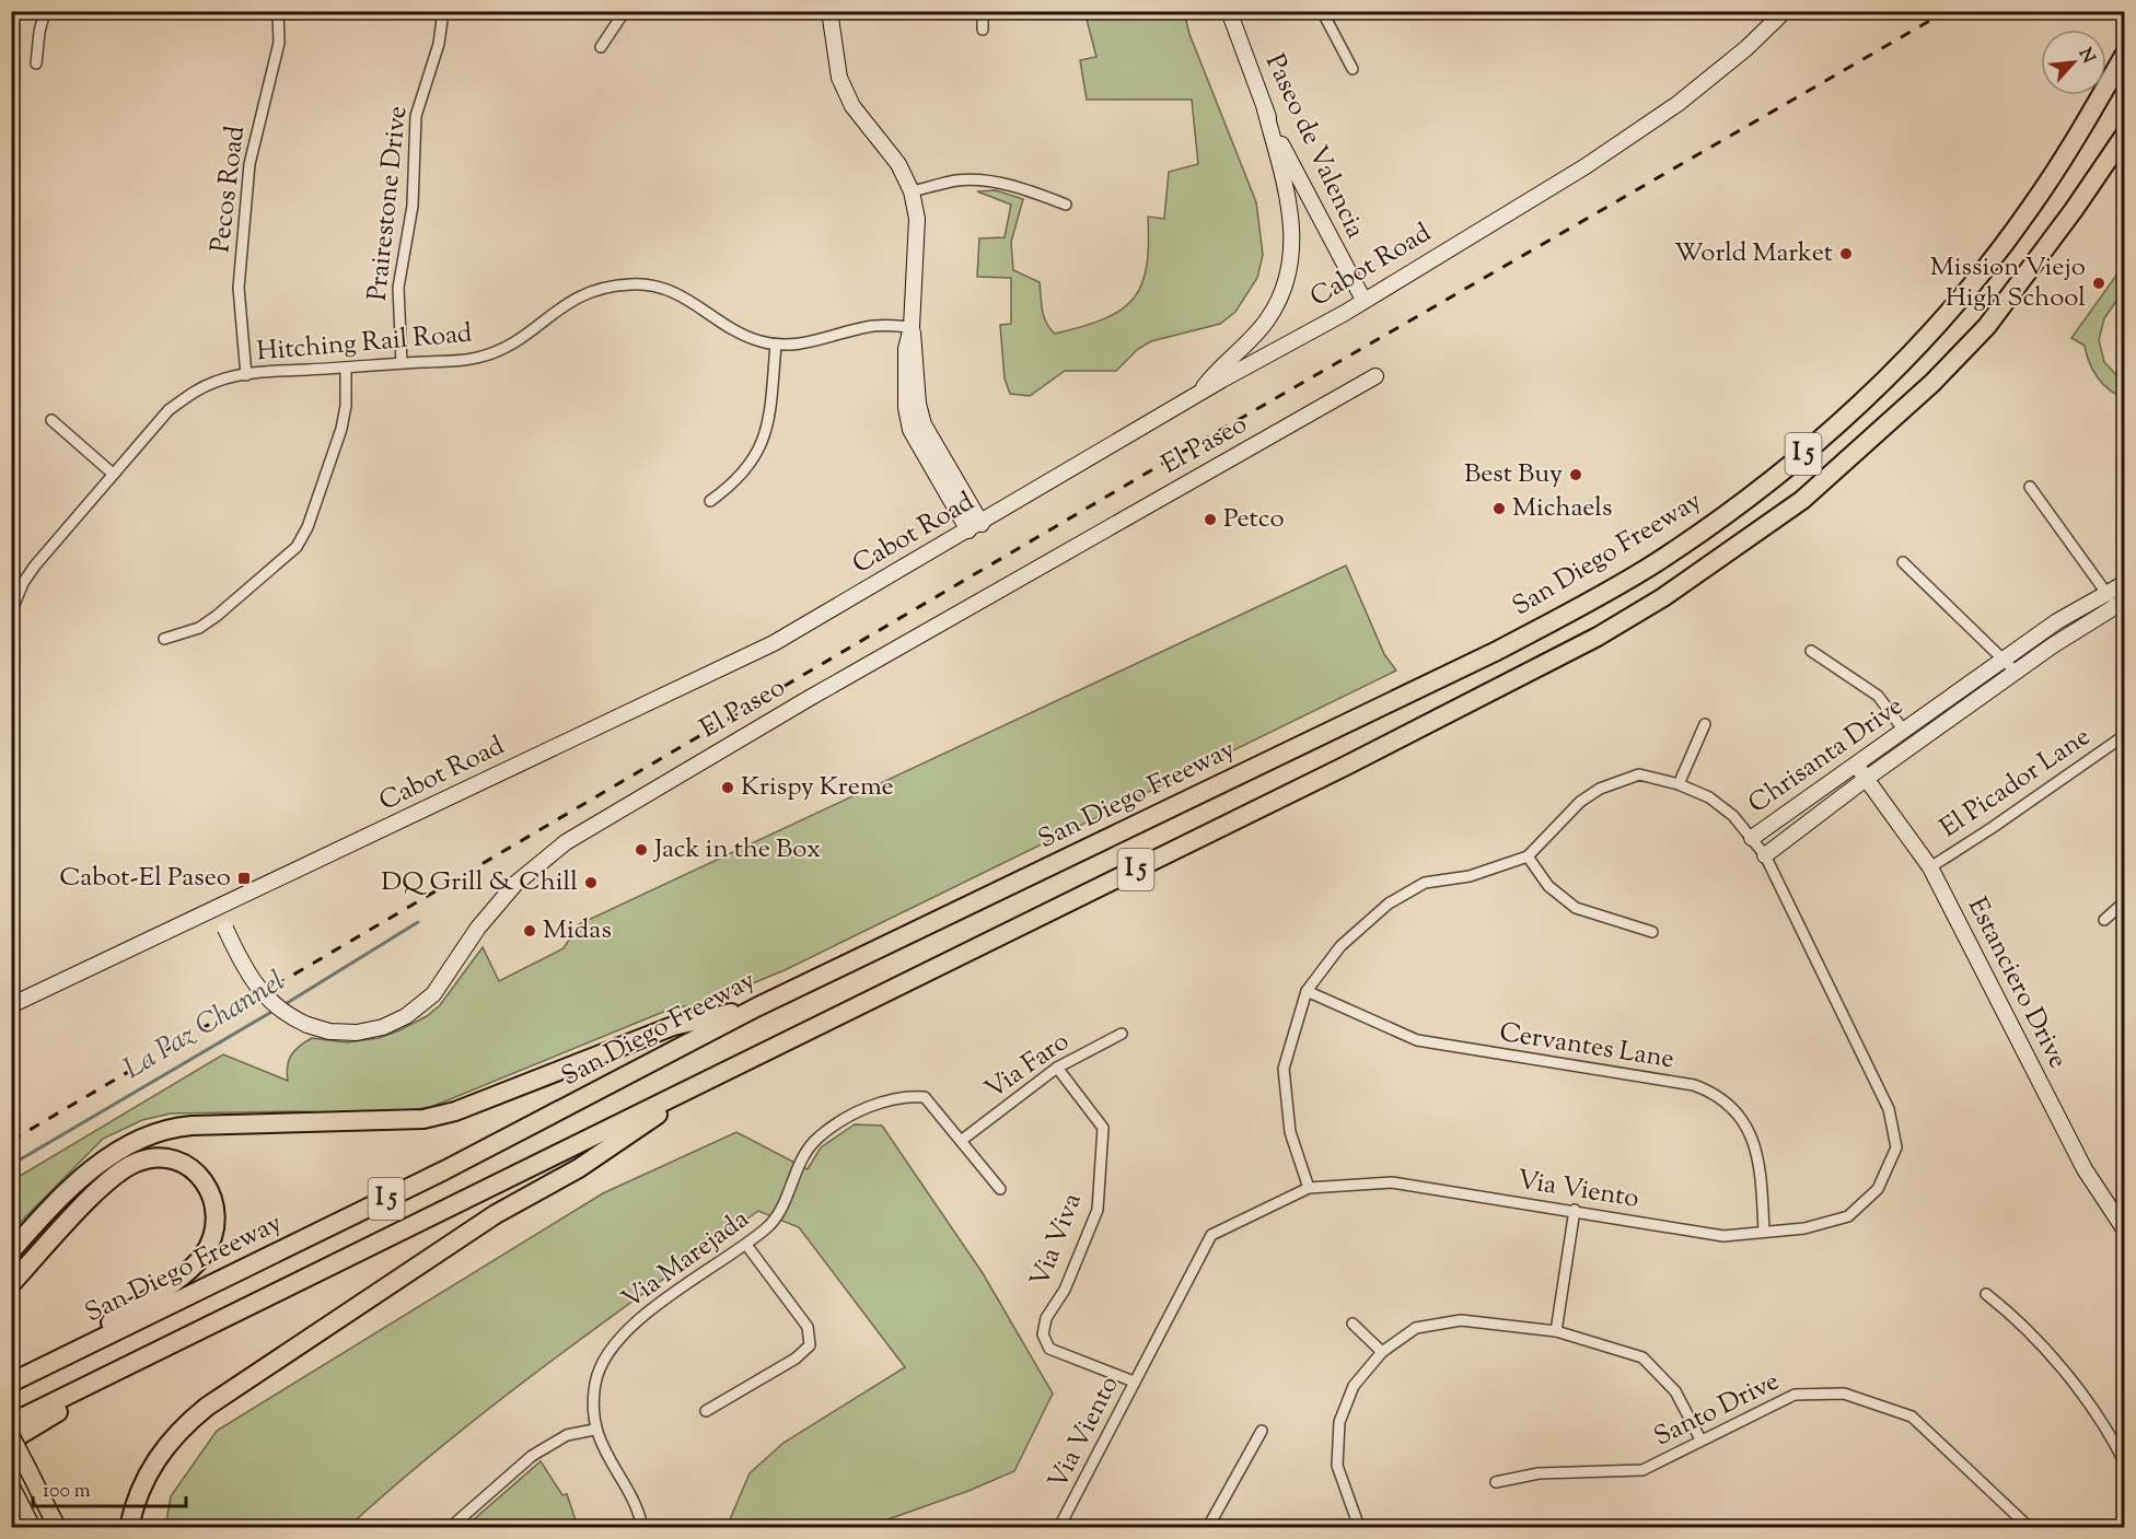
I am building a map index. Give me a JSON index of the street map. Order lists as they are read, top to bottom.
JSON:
{
  "streets": {
    "highway": ["I 5", "San Diego Freeway"],
    "street": [
      "Paseo de Valencia",
      "Pecos Road",
      "Prairestone Drive",
      "Cabot Road",
      "Hitching Rail Road",
      "El Paseo",
      "Chrisanta Drive",
      "El Picador Lane",
      "Estanciero Drive",
      "Cervantes Lane",
      "Via Faro",
      "Via Viento",
      "Via Viva",
      "Via Marejada",
      "Santo Drive"
    ]
  },
  "crossings": [
    ["Paseo de Valencia", "Cabot Road"],
    ["Pecos Road", "Hitching Rail Road"],
    ["Prairestone Drive", "Hitching Rail Road"],
    ["Cabot Road", "El Paseo"],
    ["Chrisanta Drive", "Estanciero Drive"],
    ["Chrisanta Drive", "Cervantes Lane"],
    ["Chrisanta Drive", "Via Viento"],
    ["El Picador Lane", "Estanciero Drive"],
    ["Cervantes Lane", "Via Viento"],
    ["Via Faro", "Via Viva"],
    ["Via Faro", "Via Marejada"],
    ["Via Viento", "Via Viva"]
  ],
  "water": ["La Paz Channel"],
  "places": {
    "other": [
      "World Market",
      "Mission Viejo High School",
      "Best Buy",
      "Michaels",
      "Petco",
      "Krispy Kreme",
      "Jack in the Box",
      "DQ Grill & Chill",
      "Midas"
    ],
    "transit": ["Cabot-El Paseo"]
  },
  "scale_bar": "100 m",
  "north": "top right"
}
